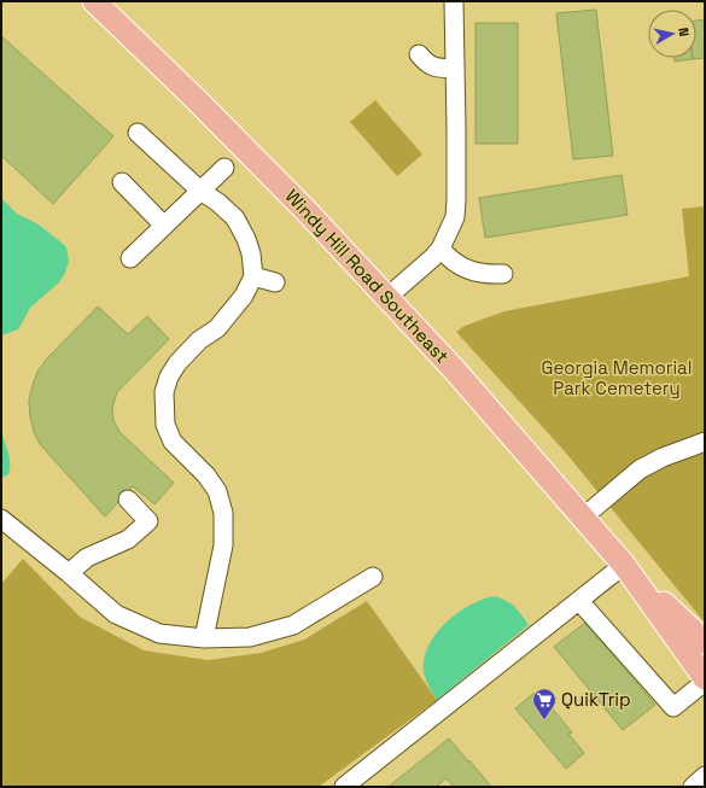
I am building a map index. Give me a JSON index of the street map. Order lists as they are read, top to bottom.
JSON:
{
  "streets": {
    "main road": ["Windy Hill Road Southeast"]
  },
  "parks": ["Georgia Memorial Park Cemetery"],
  "places": {
    "supermarket": ["QuikTrip"]
  },
  "north": "right"
}
